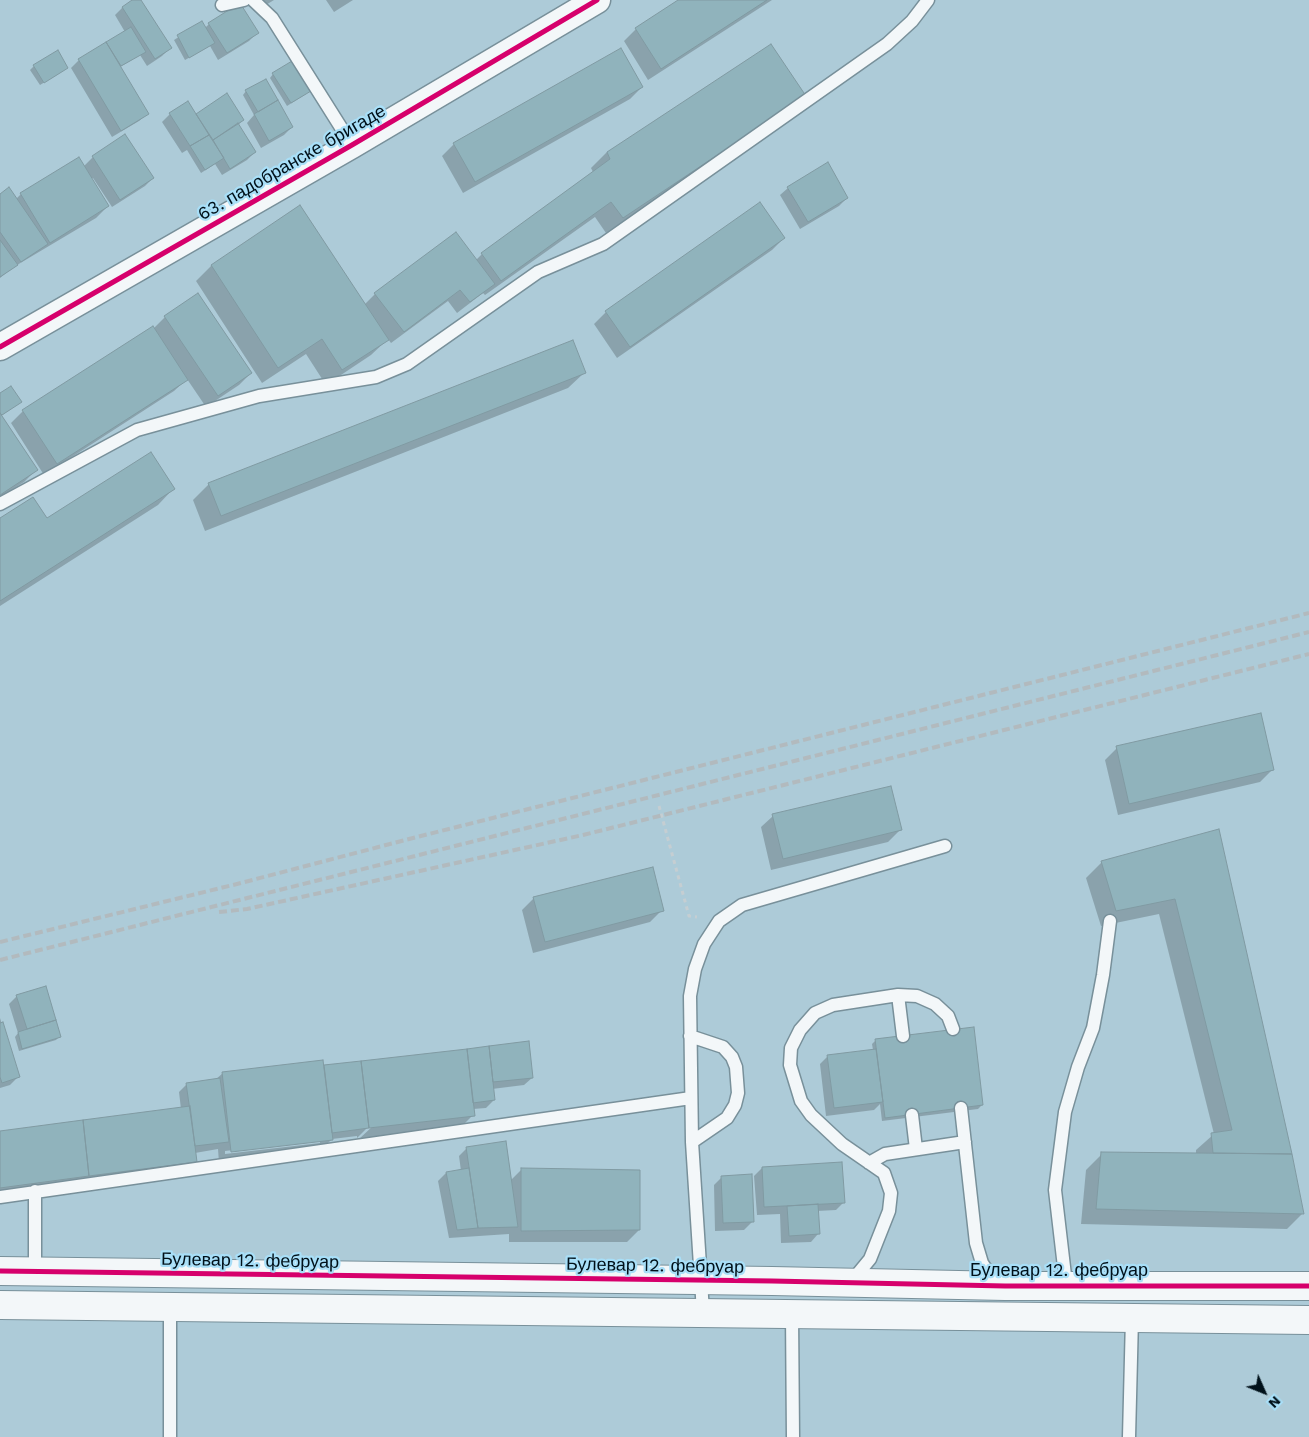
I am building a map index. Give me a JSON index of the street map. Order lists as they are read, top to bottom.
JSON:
{
  "streets": {
    "main road": ["Булевар 12. фебруар"],
    "street": ["63. падобранске бригаде"]
  },
  "north": "bottom right"
}
